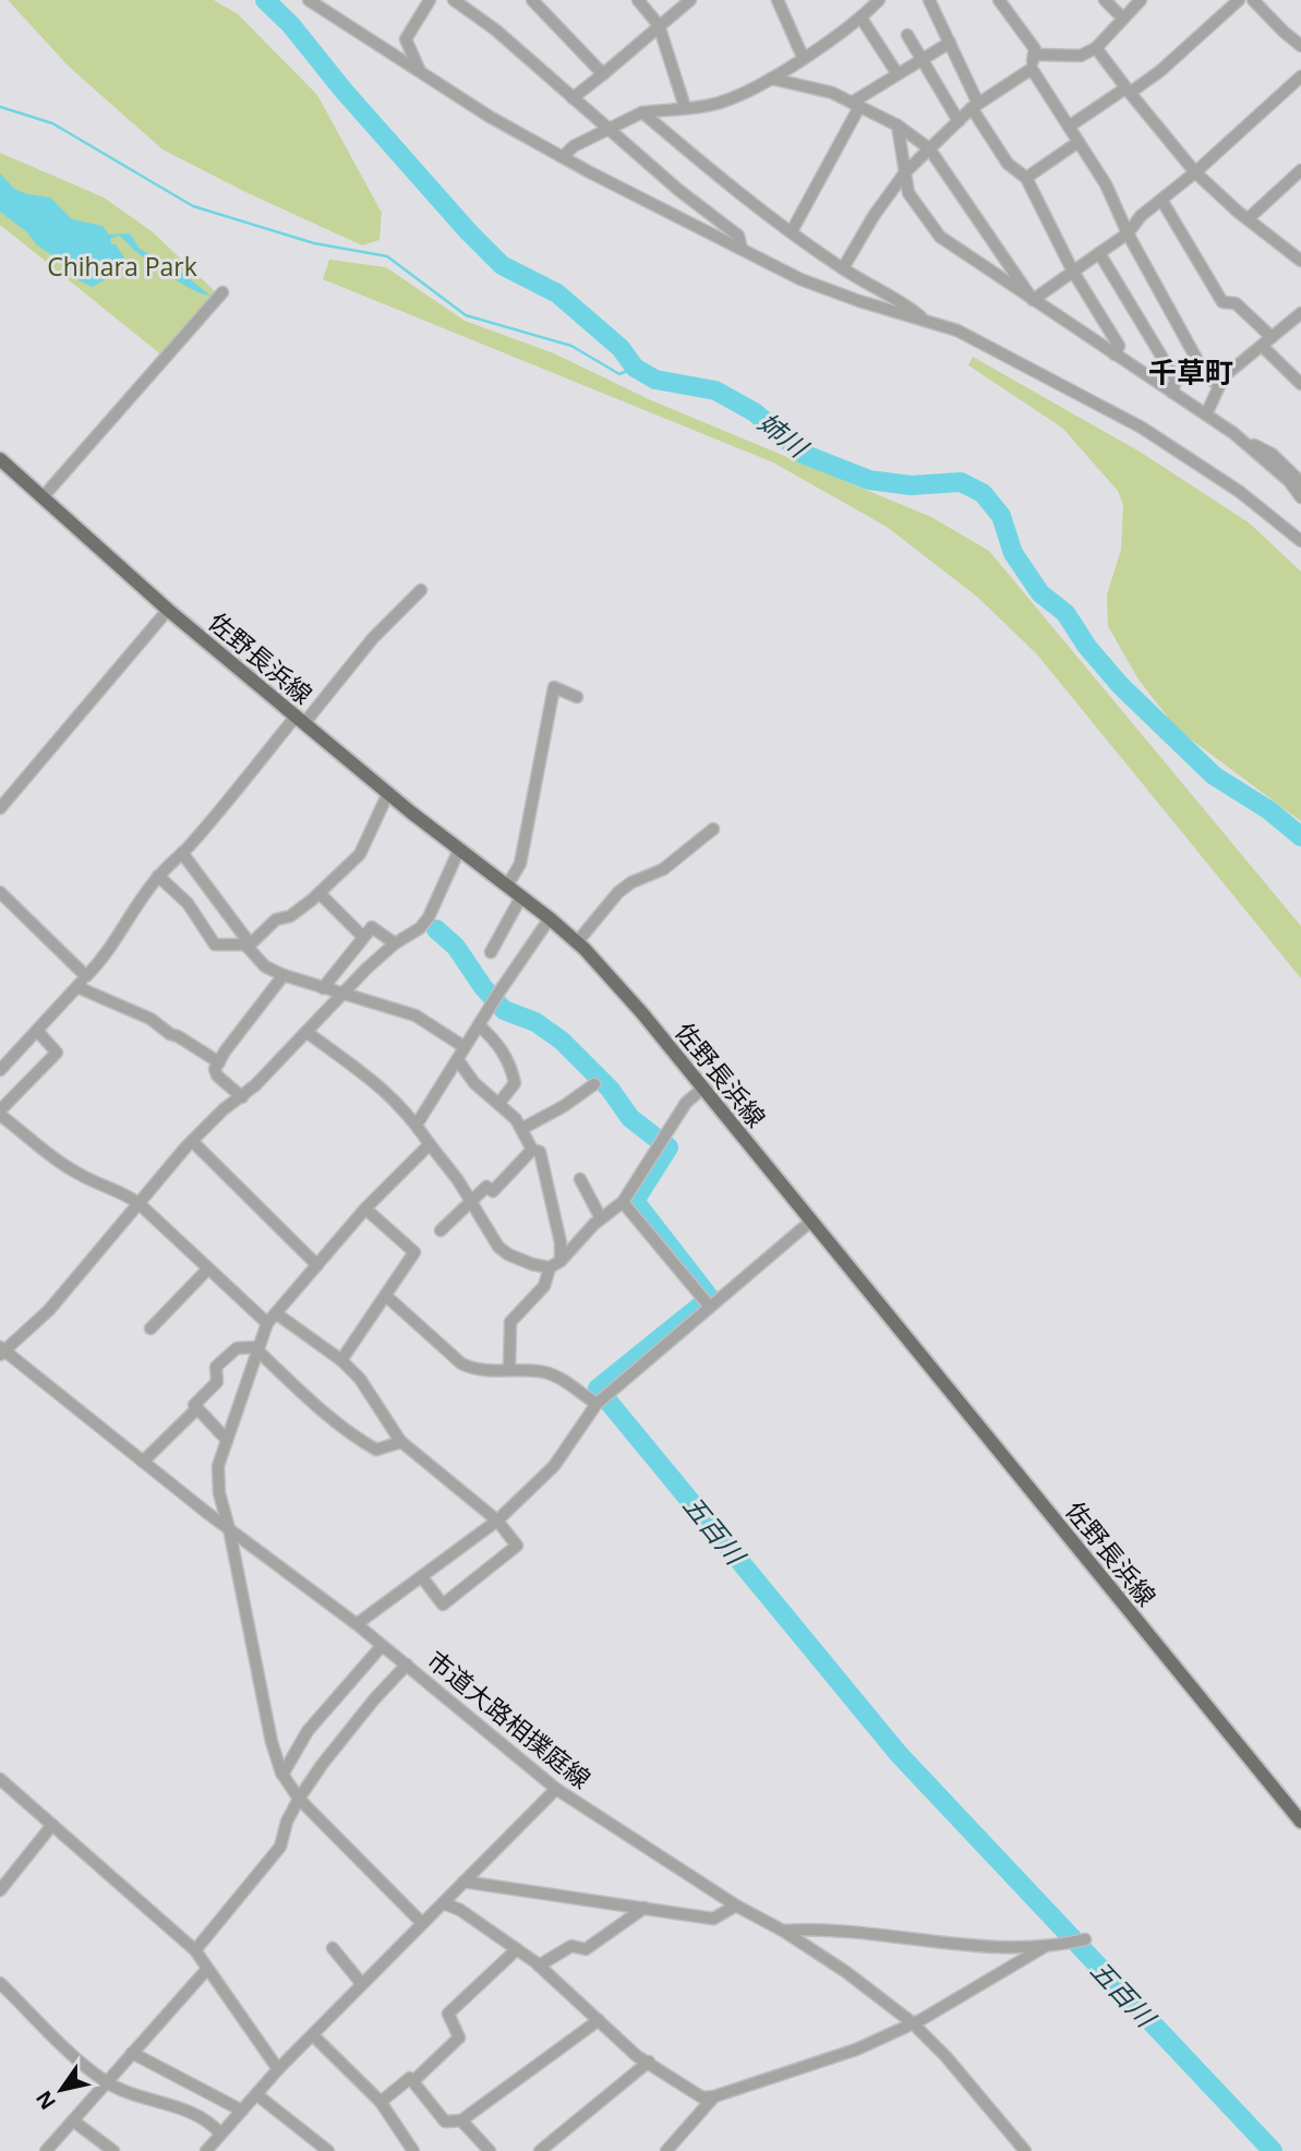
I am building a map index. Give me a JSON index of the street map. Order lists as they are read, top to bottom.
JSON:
{
  "streets": {
    "main road": ["佐野長浜線"],
    "street": ["市道大路相撲庭線"]
  },
  "districts": ["千草町"],
  "water": ["姉川", "五百川"],
  "parks": ["Chihara Park"],
  "north": "bottom left"
}
